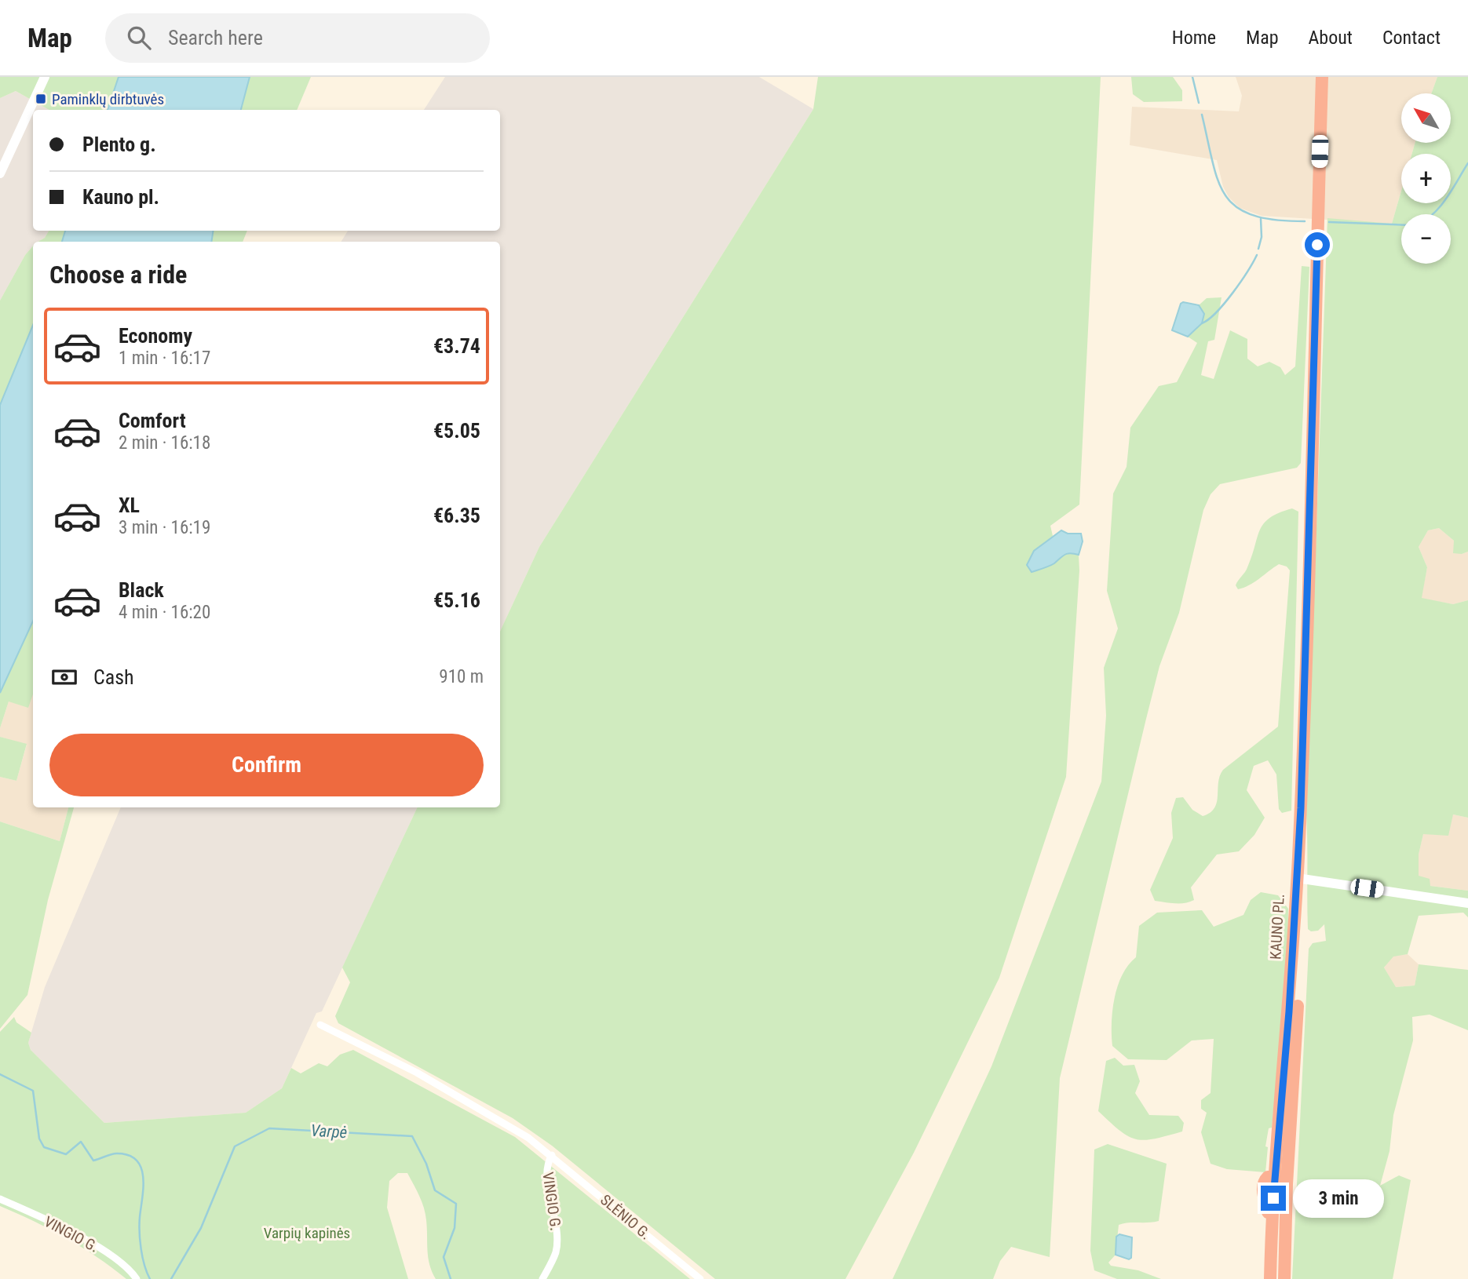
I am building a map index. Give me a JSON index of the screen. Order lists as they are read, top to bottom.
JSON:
{
  "streets": {
    "highway": ["KAUNO PL."],
    "street": ["VINGIO G.", "SLĖNIO G."]
  },
  "crossings": [
    ["VINGIO G.", "SLĖNIO G."]
  ],
  "water": ["Varpė"],
  "parks": ["Varpių kapinės"],
  "places": {
    "transit": ["Paminklų dirbtuvės"]
  },
  "north": "top left",
  "page": {
    "header": "Map",
    "search": "Search here",
    "nav": [
      "Home",
      "Map",
      "About",
      "Contact"
    ],
    "map_buttons": ["+", "−"],
    "banner": ["Plento g.", "Kauno pl."],
    "heading": "Choose a ride",
    "list": [
      {
        "name": "Economy",
        "note": "1 min · 16:17",
        "value": "€3.74"
      },
      {
        "name": "Comfort",
        "note": "2 min · 16:18",
        "value": "€5.05"
      },
      {
        "name": "XL",
        "note": "3 min · 16:19",
        "value": "€6.35"
      },
      {
        "name": "Black",
        "note": "4 min · 16:20",
        "value": "€5.16"
      }
    ],
    "pay": ["Cash", "910 m"],
    "buttons": "Confirm",
    "bubble": "3 min"
  }
}
